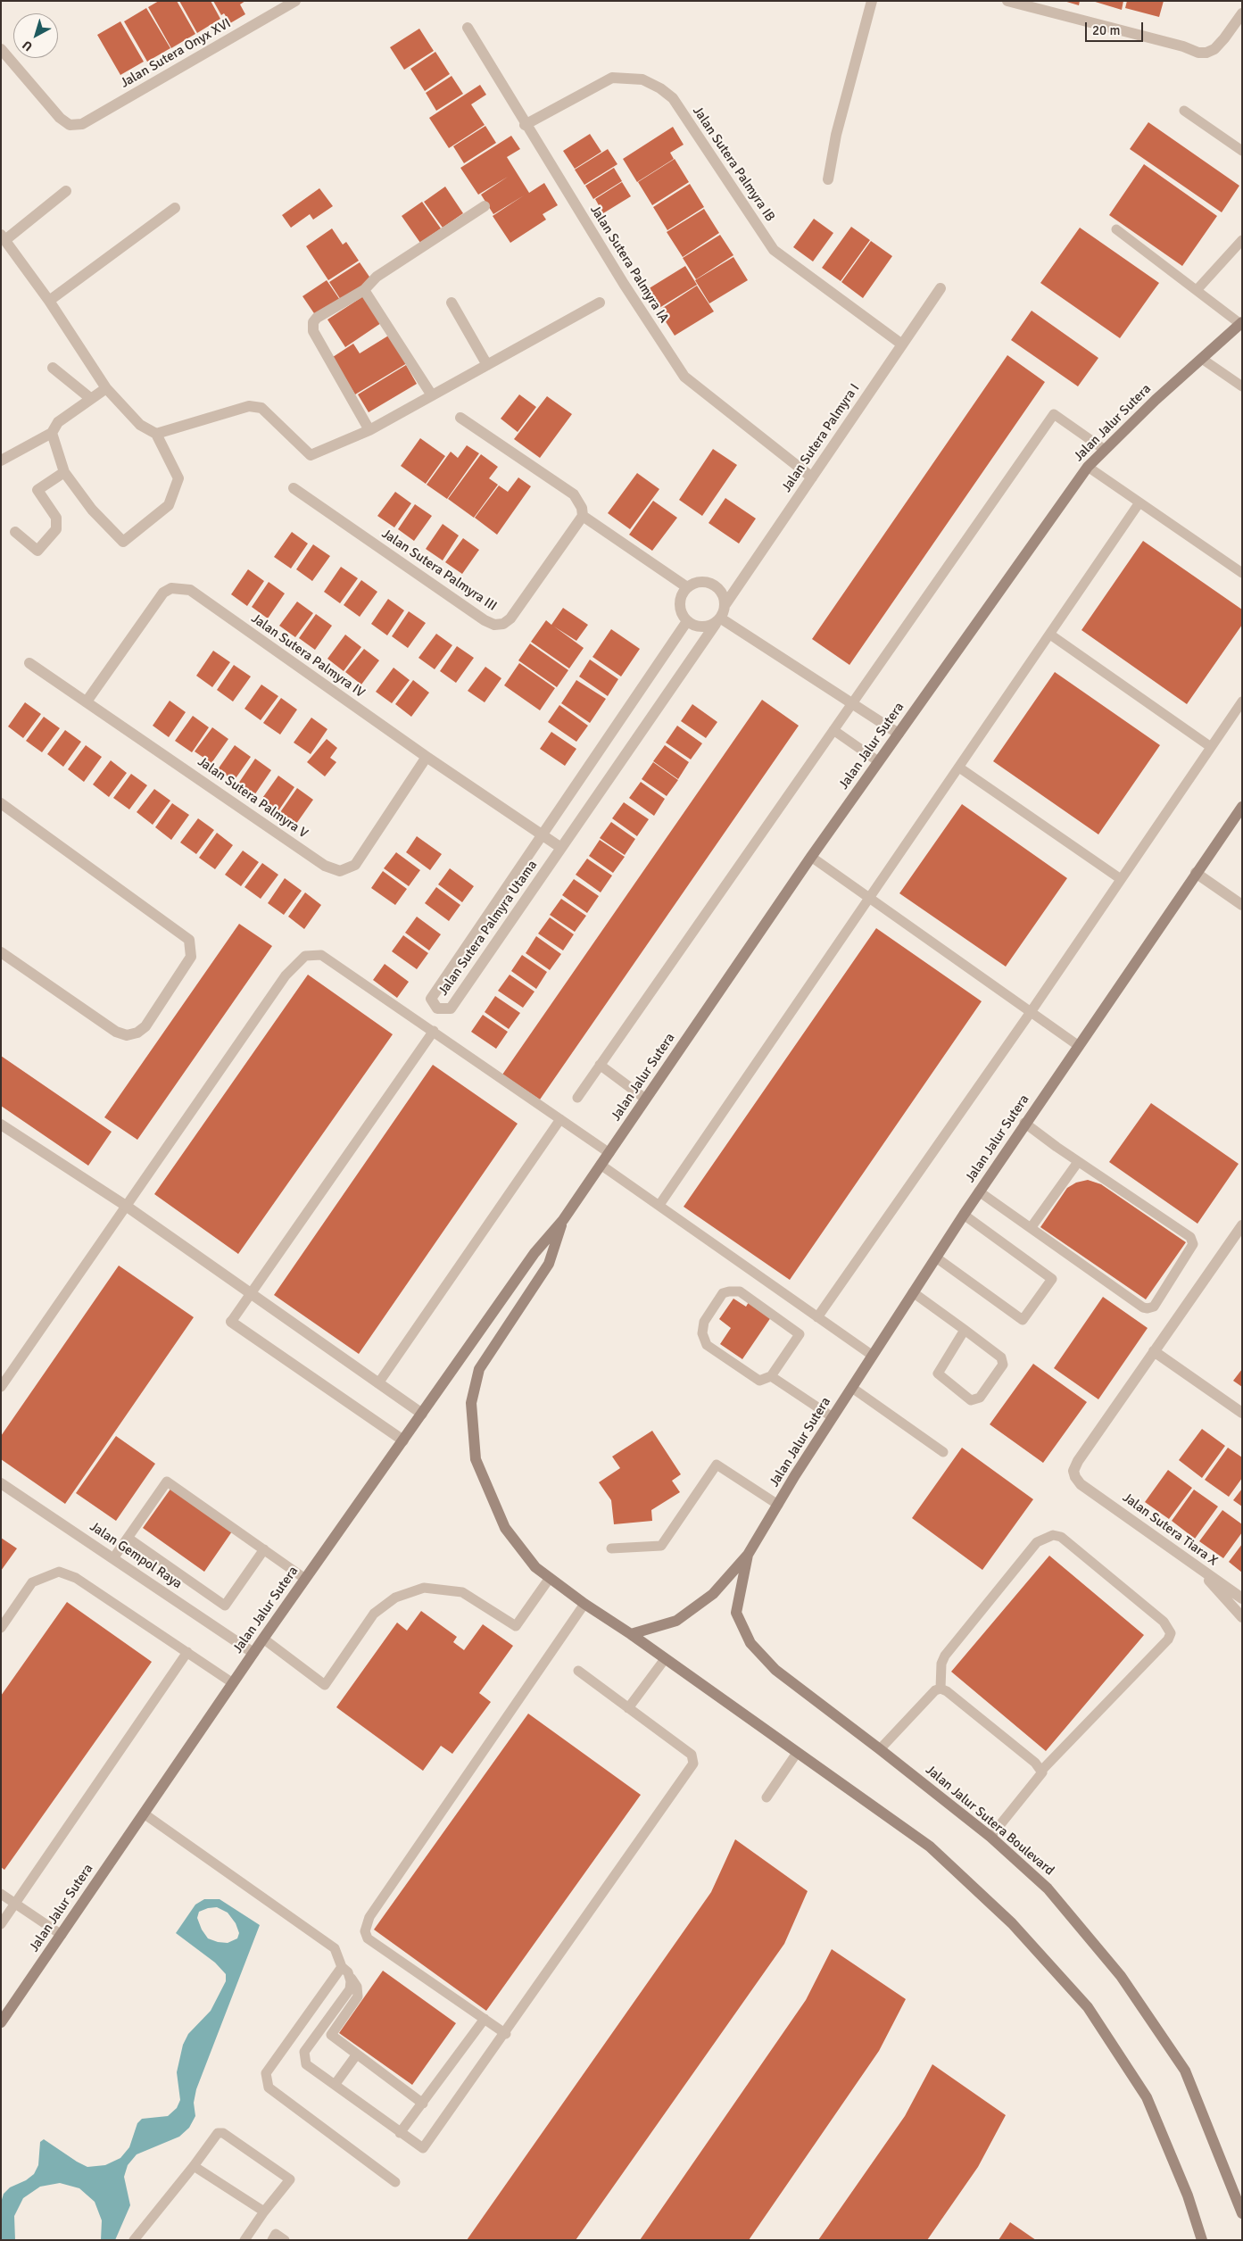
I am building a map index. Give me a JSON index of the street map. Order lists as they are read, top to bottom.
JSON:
{
  "streets": {
    "main road": ["Jalan Jalur Sutera", "Jalan Jalur Sutera Boulevard"],
    "street": [
      "Jalan Sutera Onyx XVI",
      "Jalan Sutera Palmyra IB",
      "Jalan Sutera Palmyra IA",
      "Jalan Sutera Palmyra I",
      "Jalan Sutera Palmyra III",
      "Jalan Sutera Palmyra IV",
      "Jalan Sutera Palmyra V",
      "Jalan Sutera Palmyra Utama",
      "Jalan Sutera Tiara X",
      "Jalan Gempol Raya"
    ]
  },
  "crossings": [
    ["Jalan Sutera Palmyra IB", "Jalan Sutera Palmyra IA"],
    ["Jalan Sutera Palmyra IB", "Jalan Sutera Palmyra I"],
    ["Jalan Sutera Palmyra IA", "Jalan Sutera Palmyra I"],
    ["Jalan Jalur Sutera", "Jalan Gempol Raya"],
    ["Jalan Jalur Sutera", "Jalan Jalur Sutera Boulevard"],
    ["Jalan Sutera Palmyra I", "Jalan Sutera Palmyra Utama"],
    ["Jalan Sutera Palmyra IV", "Jalan Sutera Palmyra V"],
    ["Jalan Sutera Palmyra IV", "Jalan Sutera Palmyra Utama"]
  ],
  "scale_bar": "20 m",
  "north": "bottom left"
}
